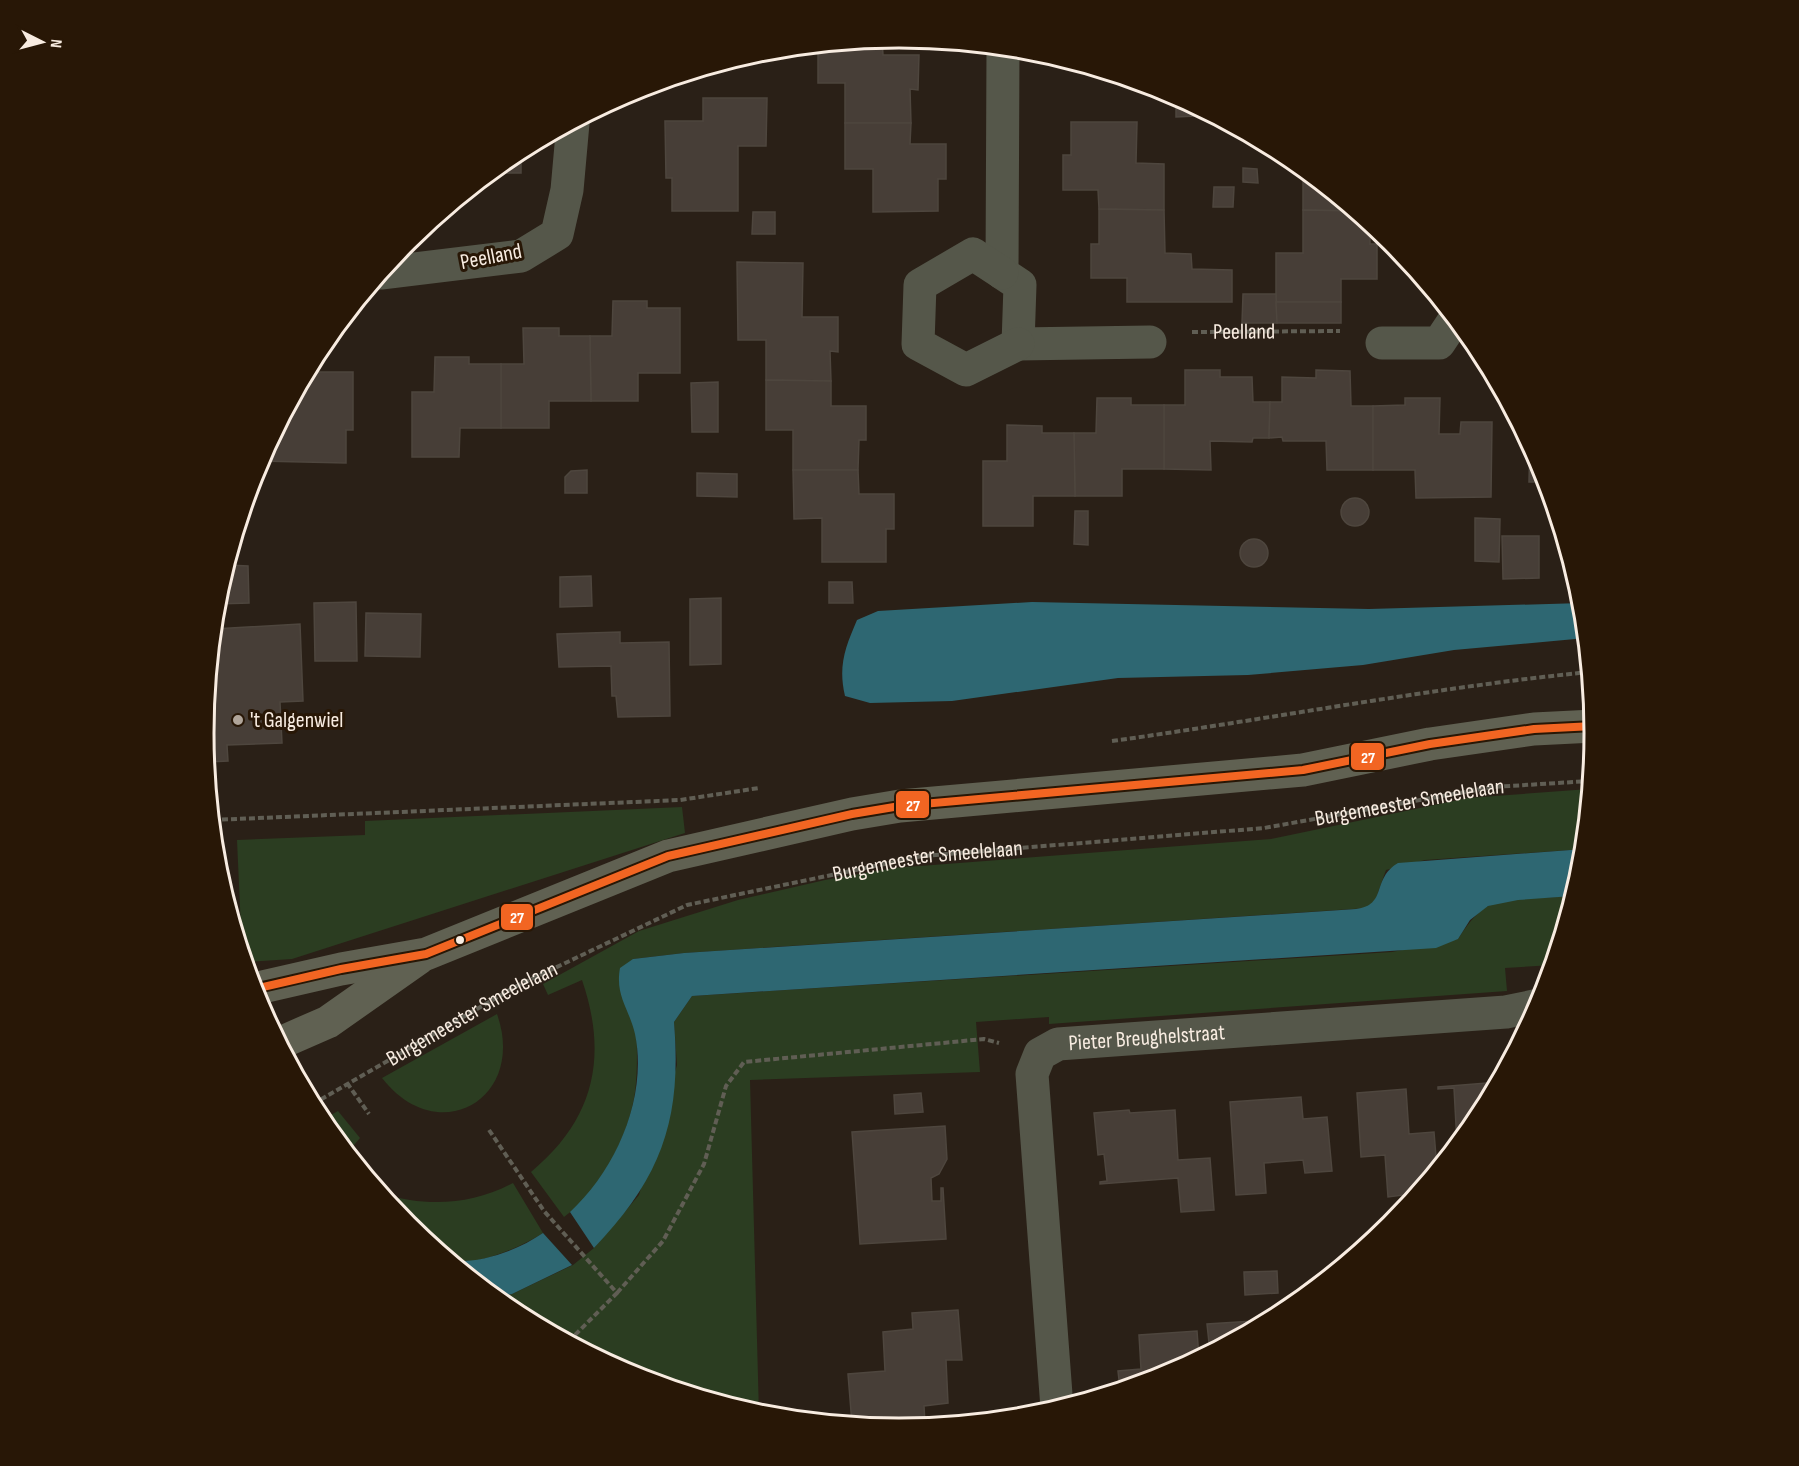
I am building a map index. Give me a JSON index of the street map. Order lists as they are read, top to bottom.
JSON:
{
  "streets": {
    "street": ["Peelland", "Pieter Breughelstraat"],
    "path": ["Burgemeester Smeelelaan"]
  },
  "places": ["'t Galgenwiel"],
  "lines": ["transit line 27"],
  "north": "right"
}
